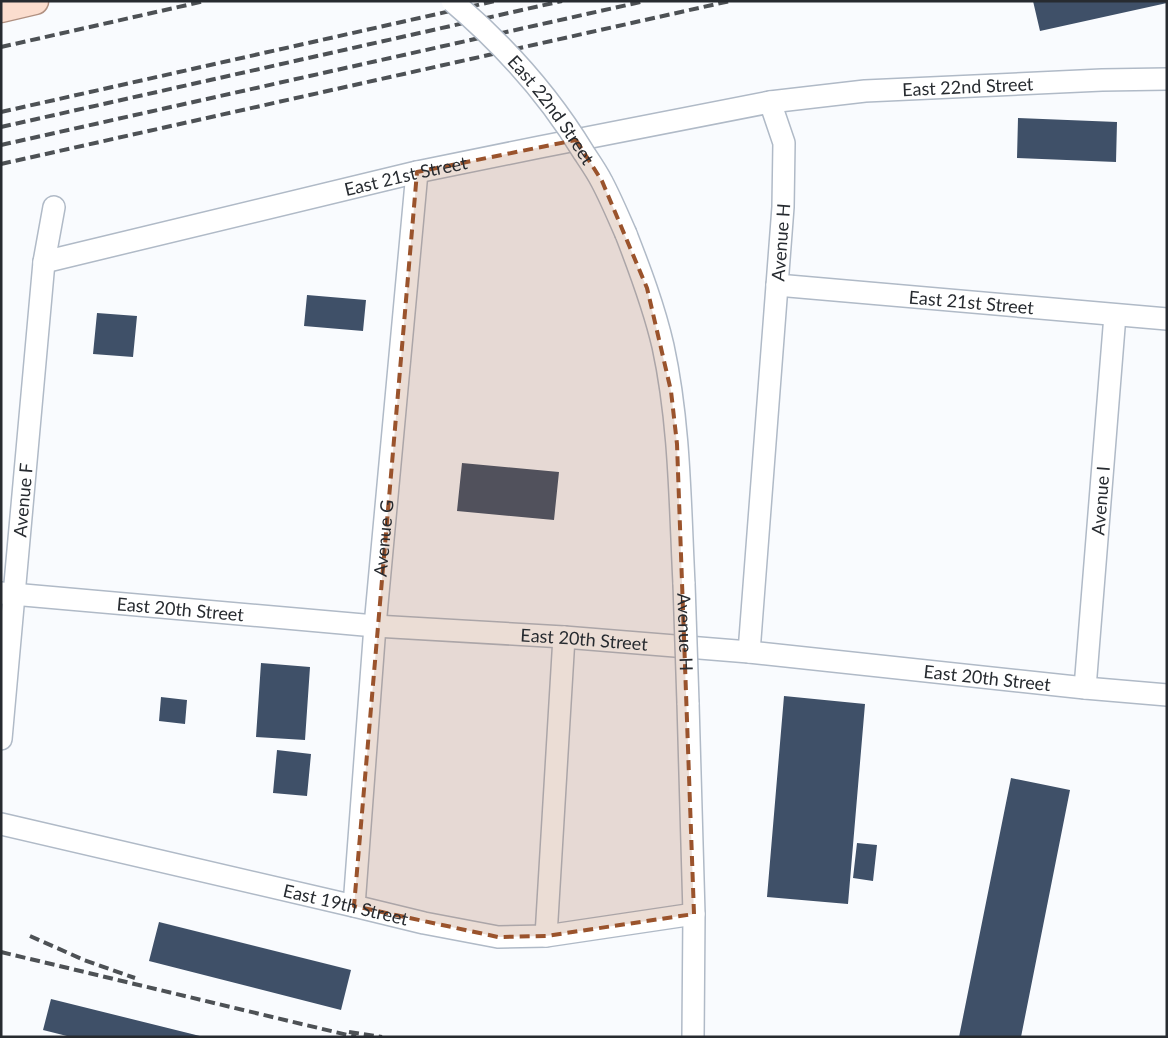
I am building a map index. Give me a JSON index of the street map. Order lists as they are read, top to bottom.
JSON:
{
  "streets": {
    "street": [
      "East 22nd Street",
      "East 21st Street",
      "Avenue H",
      "Avenue F",
      "Avenue I",
      "Avenue G",
      "East 20th Street",
      "East 19th Street"
    ]
  },
  "crossings": [
    ["East 22nd Street", "East 21st Street"],
    ["East 22nd Street", "Avenue H"],
    ["East 21st Street", "Avenue H"],
    ["East 21st Street", "Avenue F"],
    ["East 21st Street", "Avenue I"],
    ["East 21st Street", "Avenue G"],
    ["Avenue H", "East 20th Street"],
    ["Avenue H", "East 19th Street"],
    ["Avenue F", "East 20th Street"],
    ["Avenue I", "East 20th Street"],
    ["Avenue G", "East 20th Street"],
    ["Avenue G", "East 19th Street"]
  ]
}
